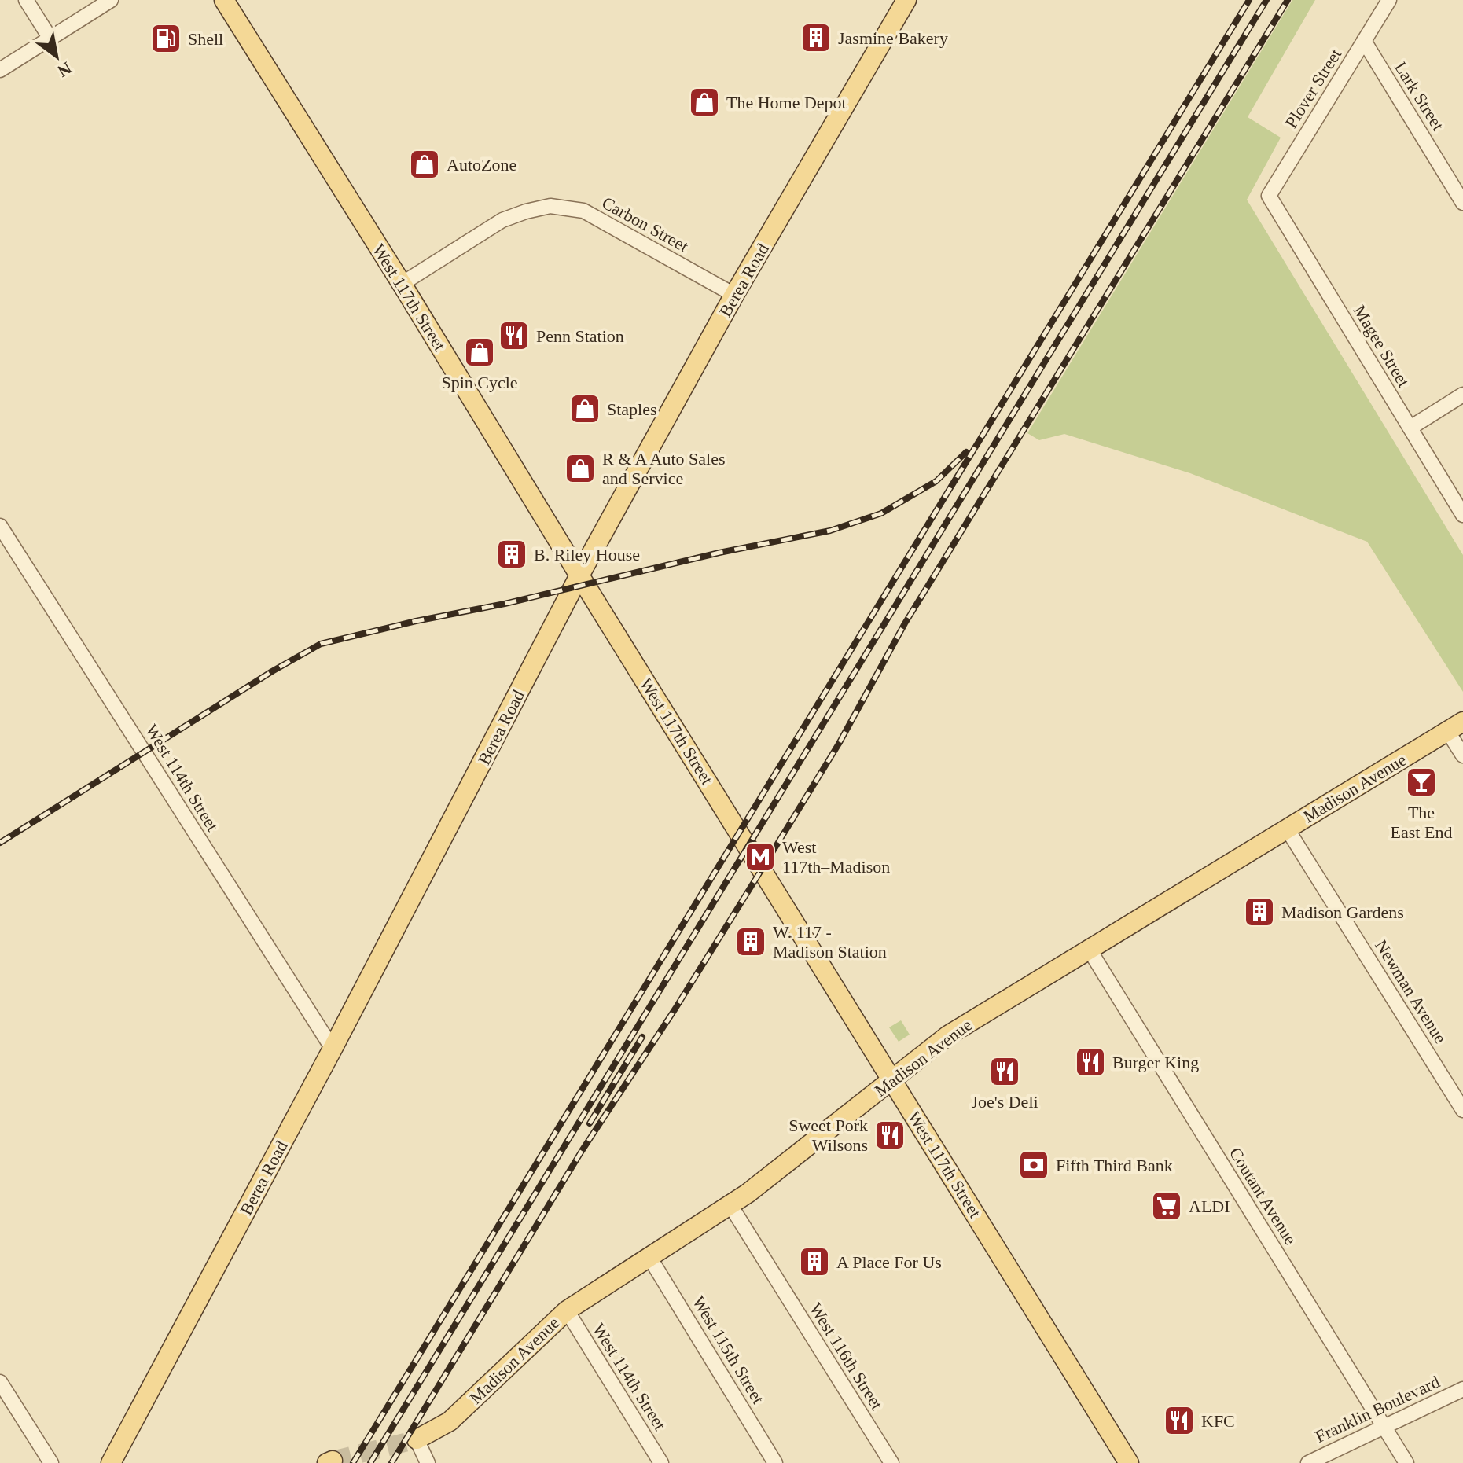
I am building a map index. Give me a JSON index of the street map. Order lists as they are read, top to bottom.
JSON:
{
  "streets": {
    "main road": ["Berea Road", "West 117th Street", "Madison Avenue"],
    "street": [
      "Plover Street",
      "Lark Street",
      "Carbon Street",
      "Magee Street",
      "West 114th Street",
      "Newman Avenue",
      "Coutant Avenue",
      "West 115th Street",
      "West 116th Street",
      "Franklin Boulevard"
    ]
  },
  "crossings": [
    ["Plover Street", "Lark Street"],
    ["Plover Street", "Magee Street"],
    ["Carbon Street", "Berea Road"],
    ["Carbon Street", "West 117th Street"],
    ["Berea Road", "West 117th Street"],
    ["Berea Road", "West 114th Street"],
    ["West 117th Street", "Madison Avenue"],
    ["West 114th Street", "Madison Avenue"],
    ["Madison Avenue", "Newman Avenue"],
    ["Madison Avenue", "Coutant Avenue"],
    ["Madison Avenue", "West 115th Street"],
    ["Madison Avenue", "West 116th Street"],
    ["Coutant Avenue", "Franklin Boulevard"]
  ],
  "places": {
    "building": [
      "Jasmine Bakery",
      "B. Riley House",
      "Madison Gardens",
      "W. 117 - Madison Station",
      "A Place For Us"
    ],
    "fuel station": ["Shell"],
    "shop": [
      "The Home Depot",
      "AutoZone",
      "Spin Cycle",
      "Staples",
      "R & A Auto Sales and Service"
    ],
    "restaurant": [
      "Penn Station",
      "Burger King",
      "Joe's Deli",
      "Sweet Pork Wilsons",
      "KFC"
    ],
    "bar": ["The East End"],
    "metro station": ["West 117th–Madison"],
    "bank": ["Fifth Third Bank"],
    "supermarket": ["ALDI"]
  },
  "north": "bottom right"
}
